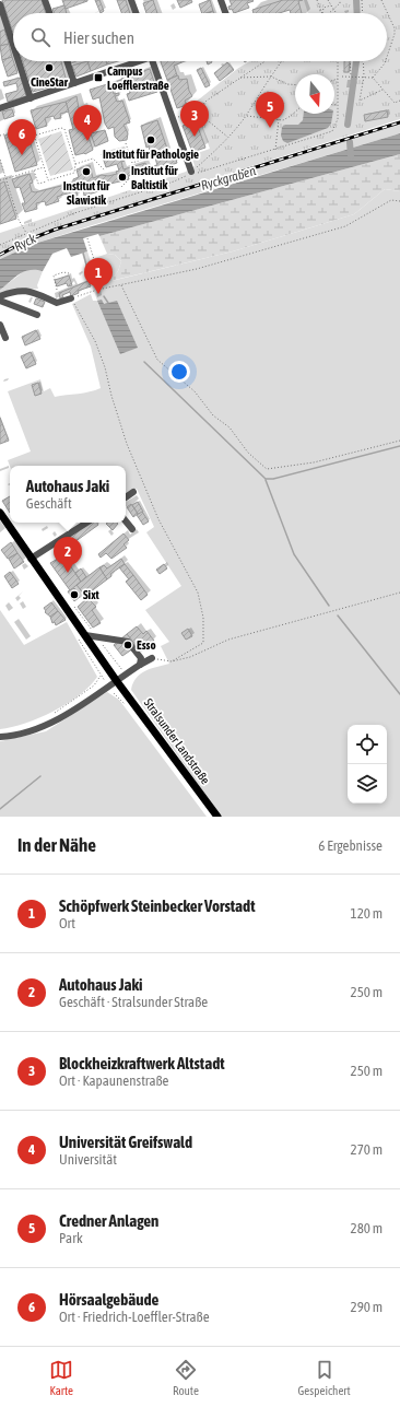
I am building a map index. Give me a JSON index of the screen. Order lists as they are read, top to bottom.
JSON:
{
  "streets": {
    "main road": ["Stralsunder Landstraße"]
  },
  "water": ["Ryckgraben", "Ryck"],
  "places": {
    "other": [
      "CineStar",
      "Institut für Pathologie",
      "Institut für Slawistik",
      "Institut für Baltistik",
      "Sixt",
      "Esso"
    ],
    "transit": ["Campus Loefflerstraße"]
  },
  "north": "bottom",
  "page": {
    "search": "Hier suchen",
    "pins": [
      "5",
      "3",
      "4",
      "6",
      "1",
      "2"
    ],
    "popup": ["Autohaus Jaki", "Geschäft"],
    "heading": ["In der Nähe", "6 Ergebnisse"],
    "list": [
      {
        "mark": "1",
        "name": "Schöpfwerk Steinbecker Vorstadt",
        "note": "Ort",
        "value": "120 m"
      },
      {
        "mark": "2",
        "name": "Autohaus Jaki",
        "note": "Geschäft · Stralsunder Straße",
        "value": "250 m"
      },
      {
        "mark": "3",
        "name": "Blockheizkraftwerk Altstadt",
        "note": "Ort · Kapaunenstraße",
        "value": "250 m"
      },
      {
        "mark": "4",
        "name": "Universität Greifswald",
        "note": "Universität",
        "value": "270 m"
      },
      {
        "mark": "5",
        "name": "Credner Anlagen",
        "note": "Park",
        "value": "280 m"
      },
      {
        "mark": "6",
        "name": "Hörsaalgebäude",
        "note": "Ort · Friedrich-Loeffler-Straße",
        "value": "290 m"
      }
    ],
    "nav": ["Karte", "Route", "Gespeichert"]
  }
}
